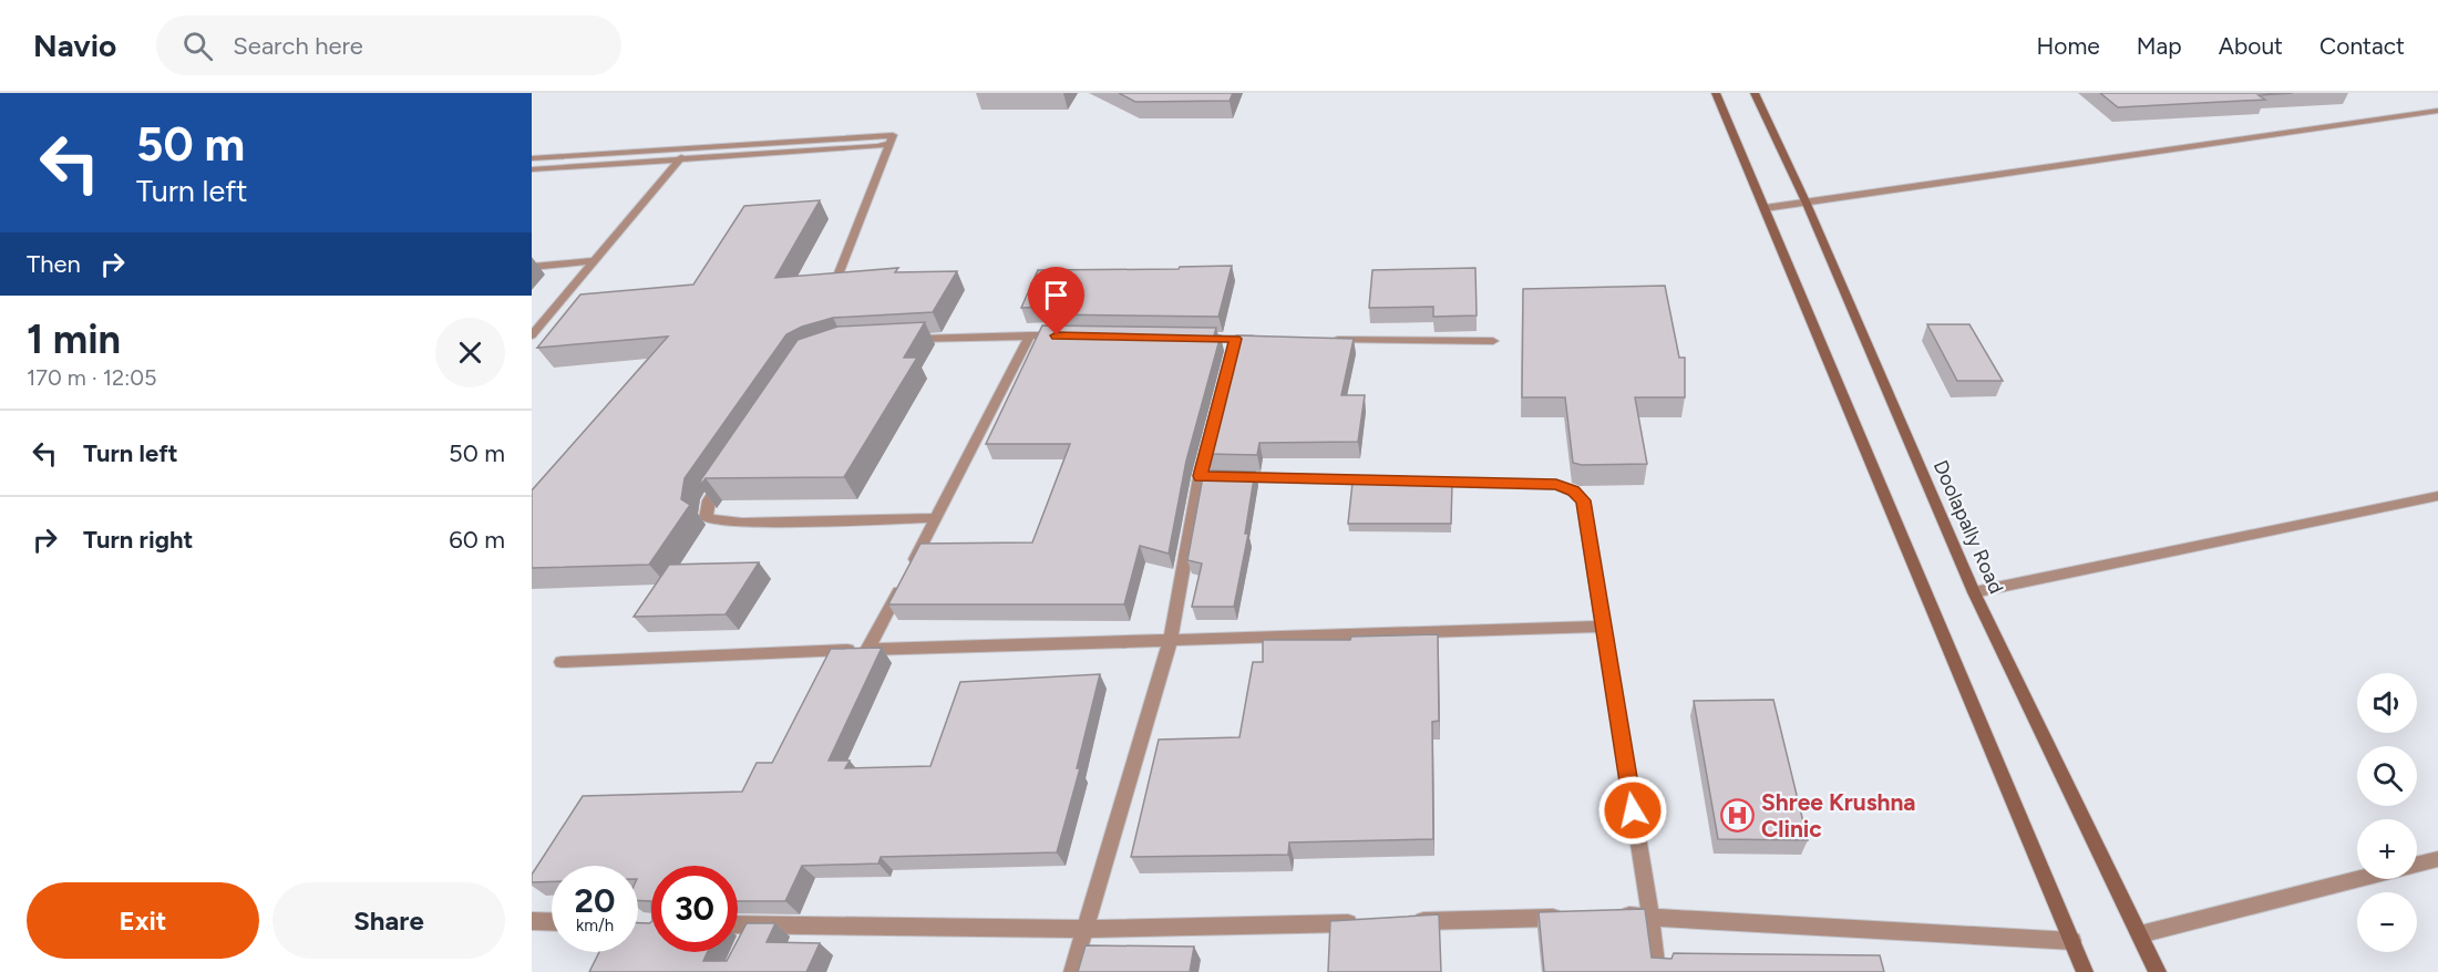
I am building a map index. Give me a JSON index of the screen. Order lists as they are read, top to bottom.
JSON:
{
  "streets": {
    "main road": ["Doolapally Road"]
  },
  "places": {
    "hospital": ["Shree Krushna Clinic"]
  },
  "page": {
    "header": "Navio",
    "search": "Search here",
    "nav": [
      "Home",
      "Map",
      "About",
      "Contact"
    ],
    "turn": ["50 m", "Turn left"],
    "then": "Then",
    "heading": ["1 min", "170 m · 12:05"],
    "list": [
      {
        "name": "Turn left",
        "value": "50 m"
      },
      {
        "name": "Turn right",
        "value": "60 m"
      }
    ],
    "map_buttons": ["+", "−"],
    "speed": "20 km/h",
    "limit": "30",
    "buttons": ["Exit", "Share"]
  }
}
